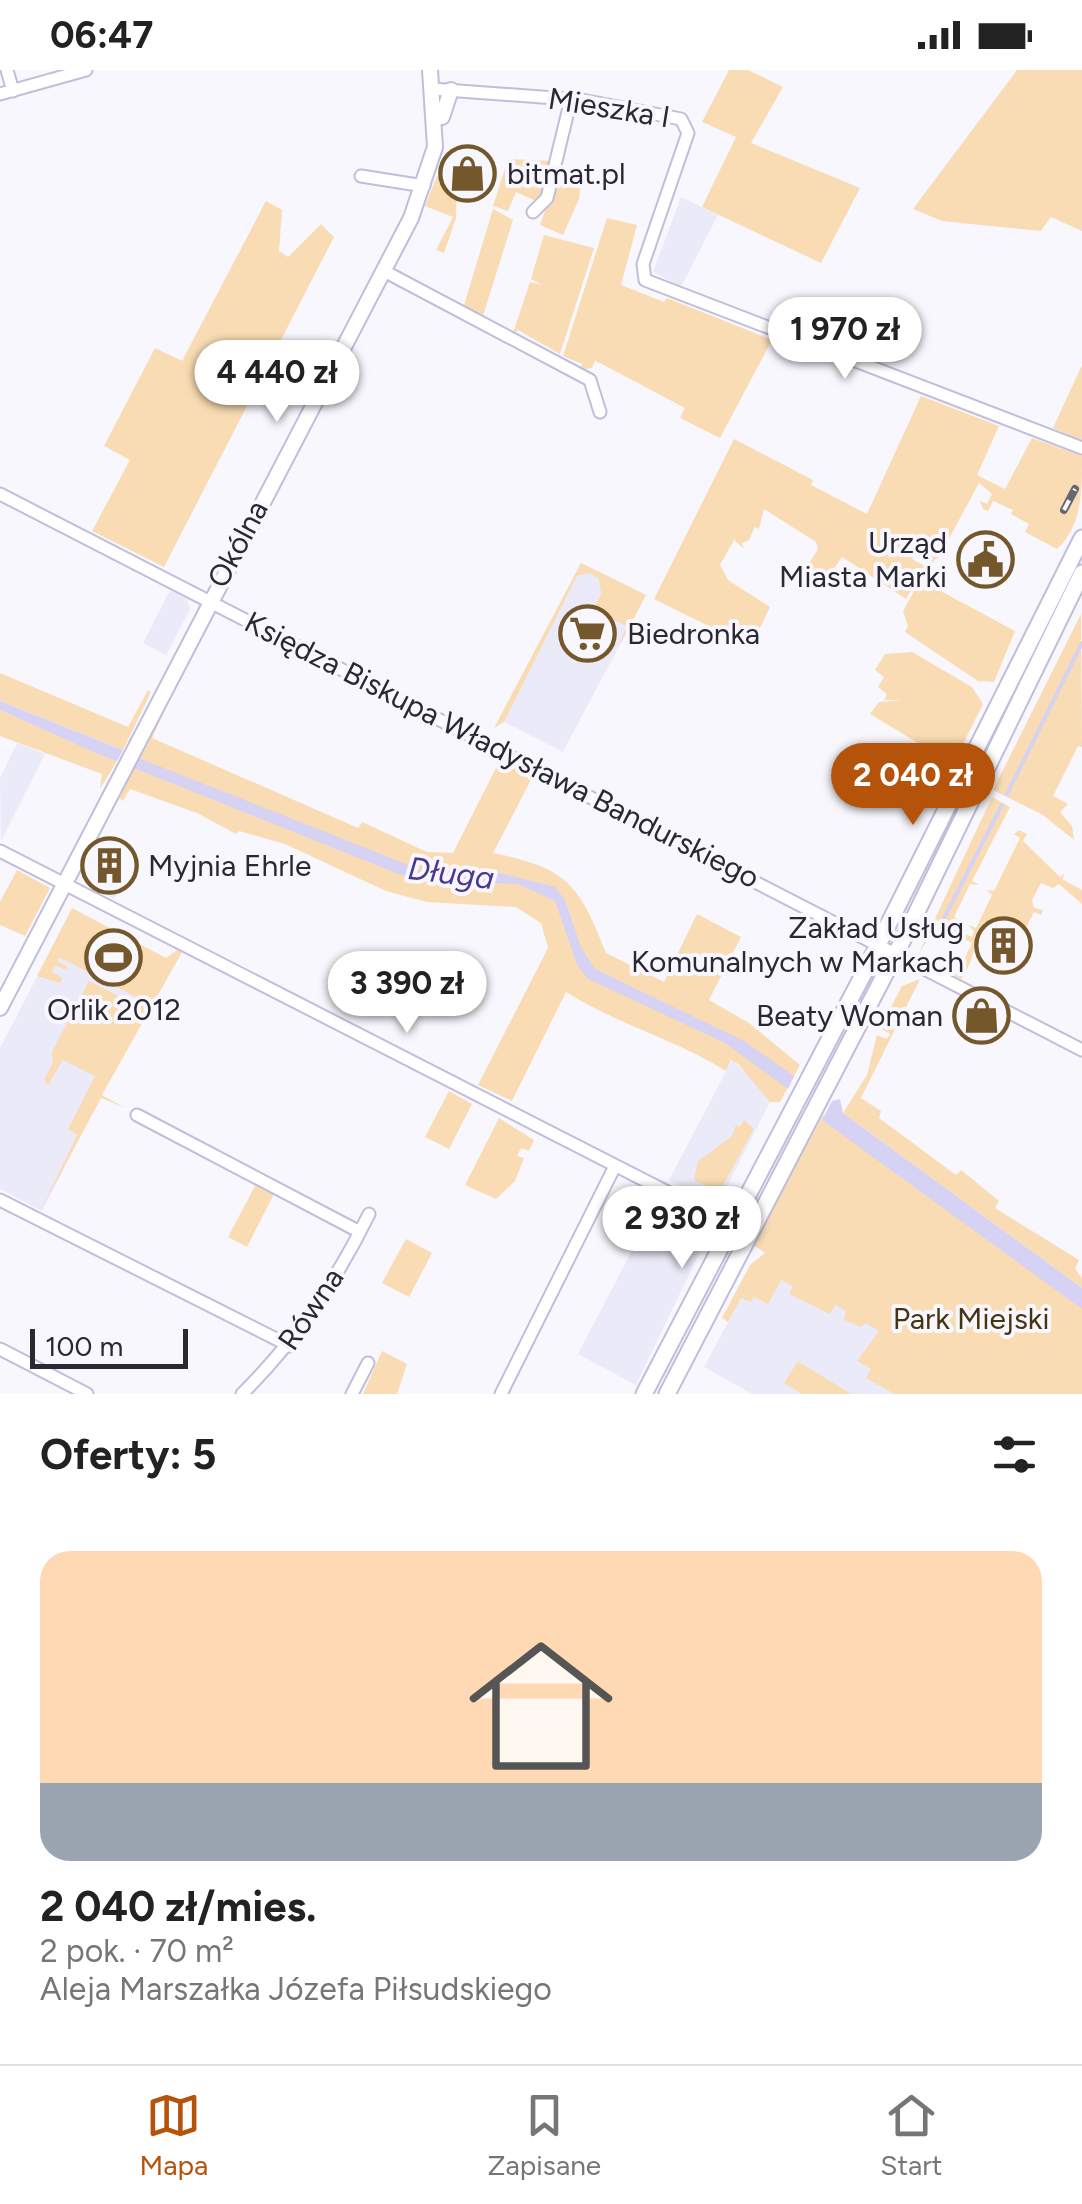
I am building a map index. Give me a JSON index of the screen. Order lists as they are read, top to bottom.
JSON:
{
  "streets": {
    "street": [
      "Mieszka I",
      "Okólna",
      "Księdza Biskupa Władysława Bandurskiego",
      "Równa"
    ]
  },
  "crossings": [
    ["Mieszka I", "Okólna"],
    ["Okólna", "Księdza Biskupa Władysława Bandurskiego"]
  ],
  "water": ["Długa"],
  "parks": ["Park Miejski"],
  "places": {
    "shop": ["bitmat.pl", "Beaty Woman"],
    "public building": ["Urząd Miasta Marki"],
    "supermarket": ["Biedronka"],
    "building": ["Myjnia Ehrle", "Zakład Usług Komunalnych w Markach"],
    "sports": ["Orlik 2012"]
  },
  "scale_bar": "100 m",
  "page": {
    "status": "06:47",
    "price": [
      "1 970 zł",
      "4 440 zł",
      "2 040 zł",
      "3 390 zł",
      "2 930 zł"
    ],
    "scale": "100 m",
    "heading": "Oferty: 5",
    "list": [
      {
        "name": "2 040 zł/mies.",
        "note": "2 pok. · 70 m² · Aleja Marszałka Józefa Piłsudskiego"
      }
    ],
    "tabs": ["Mapa", "Zapisane", "Start"]
  }
}
